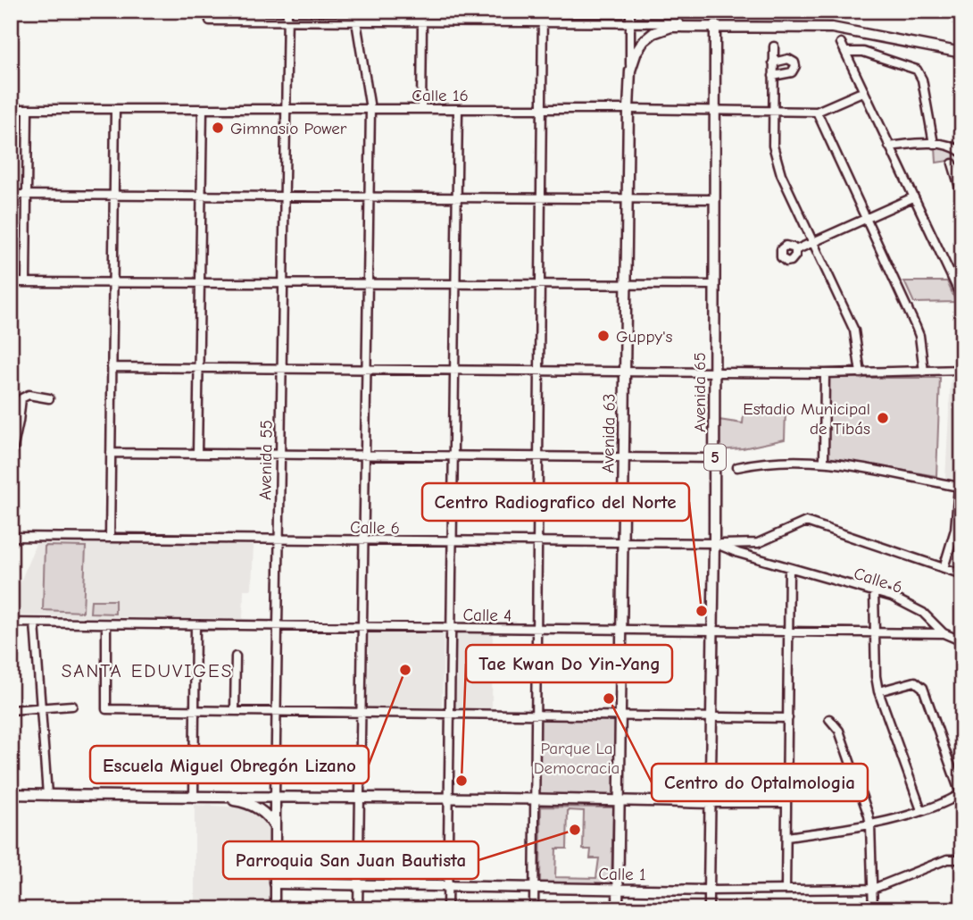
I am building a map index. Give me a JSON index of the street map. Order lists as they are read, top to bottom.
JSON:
{
  "streets": {
    "main road": [
      "Avenida 65",
      "Avenida 63",
      "5",
      "Avenida 55",
      "Calle 1"
    ],
    "street": ["Calle 16", "Calle 6", "Calle 4"]
  },
  "crossings": [
    ["Calle 16", "Avenida 65"],
    ["Calle 16", "Avenida 63"],
    ["Calle 16", "Avenida 55"],
    ["Avenida 65", "Avenida 63"],
    ["Avenida 65", "Calle 6"],
    ["Avenida 65", "Calle 4"],
    ["Avenida 65", "Calle 1"],
    ["Avenida 63", "Calle 6"],
    ["Avenida 63", "Calle 4"],
    ["Avenida 63", "Calle 1"],
    ["Avenida 55", "Calle 6"],
    ["Avenida 55", "Calle 4"],
    ["Avenida 55", "Calle 1"],
    ["Calle 6", "Calle 4"]
  ],
  "districts": ["SANTA EDUVIGES"],
  "parks": ["Parque La Democracia"],
  "places": [
    "Gimnasio Power",
    "Guppy's",
    "Estadio Municipal de Tibás",
    "Centro Radiografico del Norte",
    "Escuela Miguel Obregón Lizano",
    "Centro do Optalmologia",
    "Tae Kwan Do Yin-Yang",
    "Parroquia San Juan Bautista"
  ]
}
